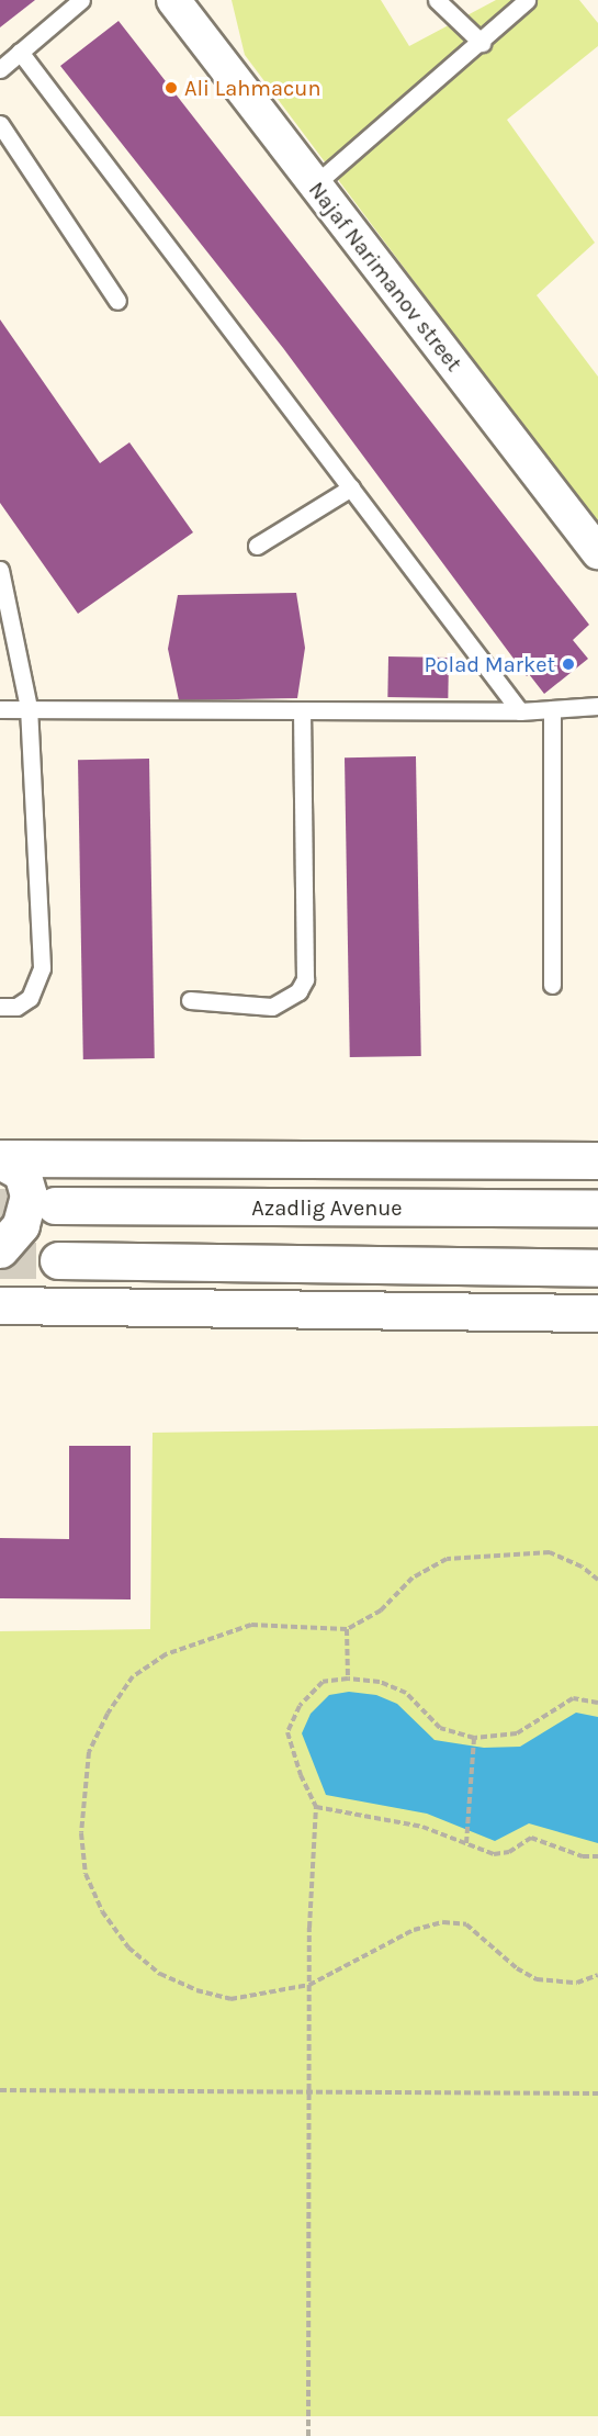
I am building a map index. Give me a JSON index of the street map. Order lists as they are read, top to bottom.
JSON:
{
  "streets": {
    "main road": ["Azadlig Avenue"],
    "street": ["Najaf Narimanov street"]
  },
  "places": ["Ali Lahmacun", "Polad Market"]
}
